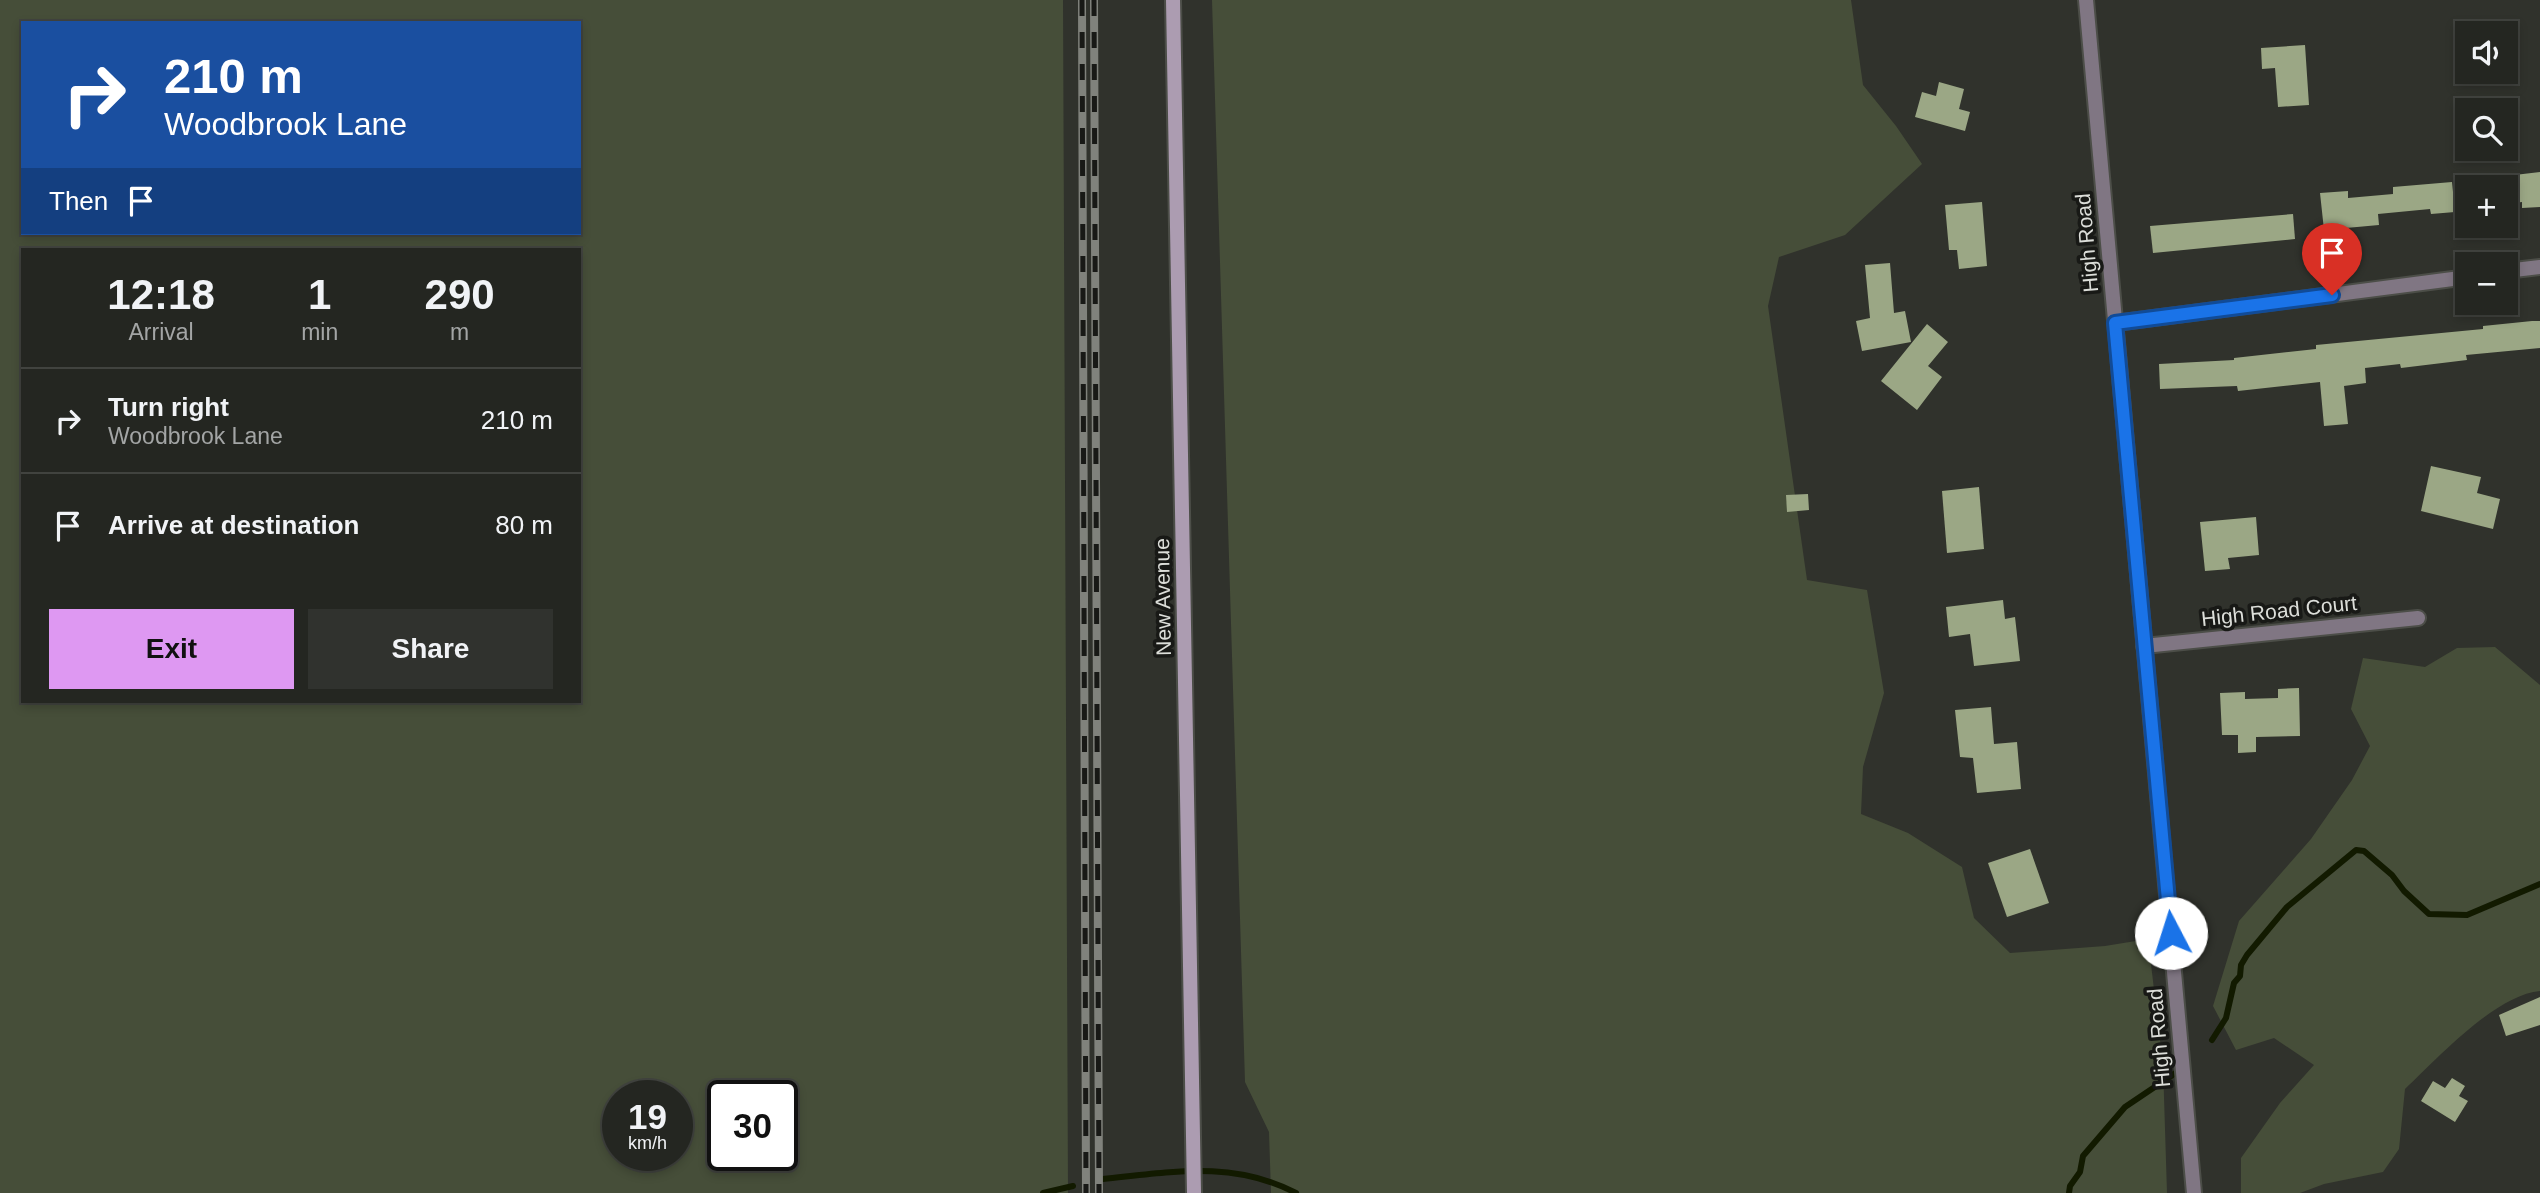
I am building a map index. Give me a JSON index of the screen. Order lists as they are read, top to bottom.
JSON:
{
  "streets": {
    "main road": ["New Avenue"],
    "street": ["High Road", "High Road Court"]
  },
  "crossings": [
    ["High Road", "High Road Court"]
  ],
  "page": {
    "map_buttons": ["+", "−"],
    "turn": ["210 m", "Woodbrook Lane"],
    "then": "Then",
    "eta": [
      "12:18",
      "Arrival",
      "1",
      "min",
      "290",
      "m"
    ],
    "list": [
      {
        "name": "Turn right",
        "note": "Woodbrook Lane",
        "value": "210 m"
      },
      {
        "name": "Arrive at destination",
        "value": "80 m"
      }
    ],
    "buttons": ["Exit", "Share"],
    "speed": "19 km/h",
    "limit": "30"
  }
}
